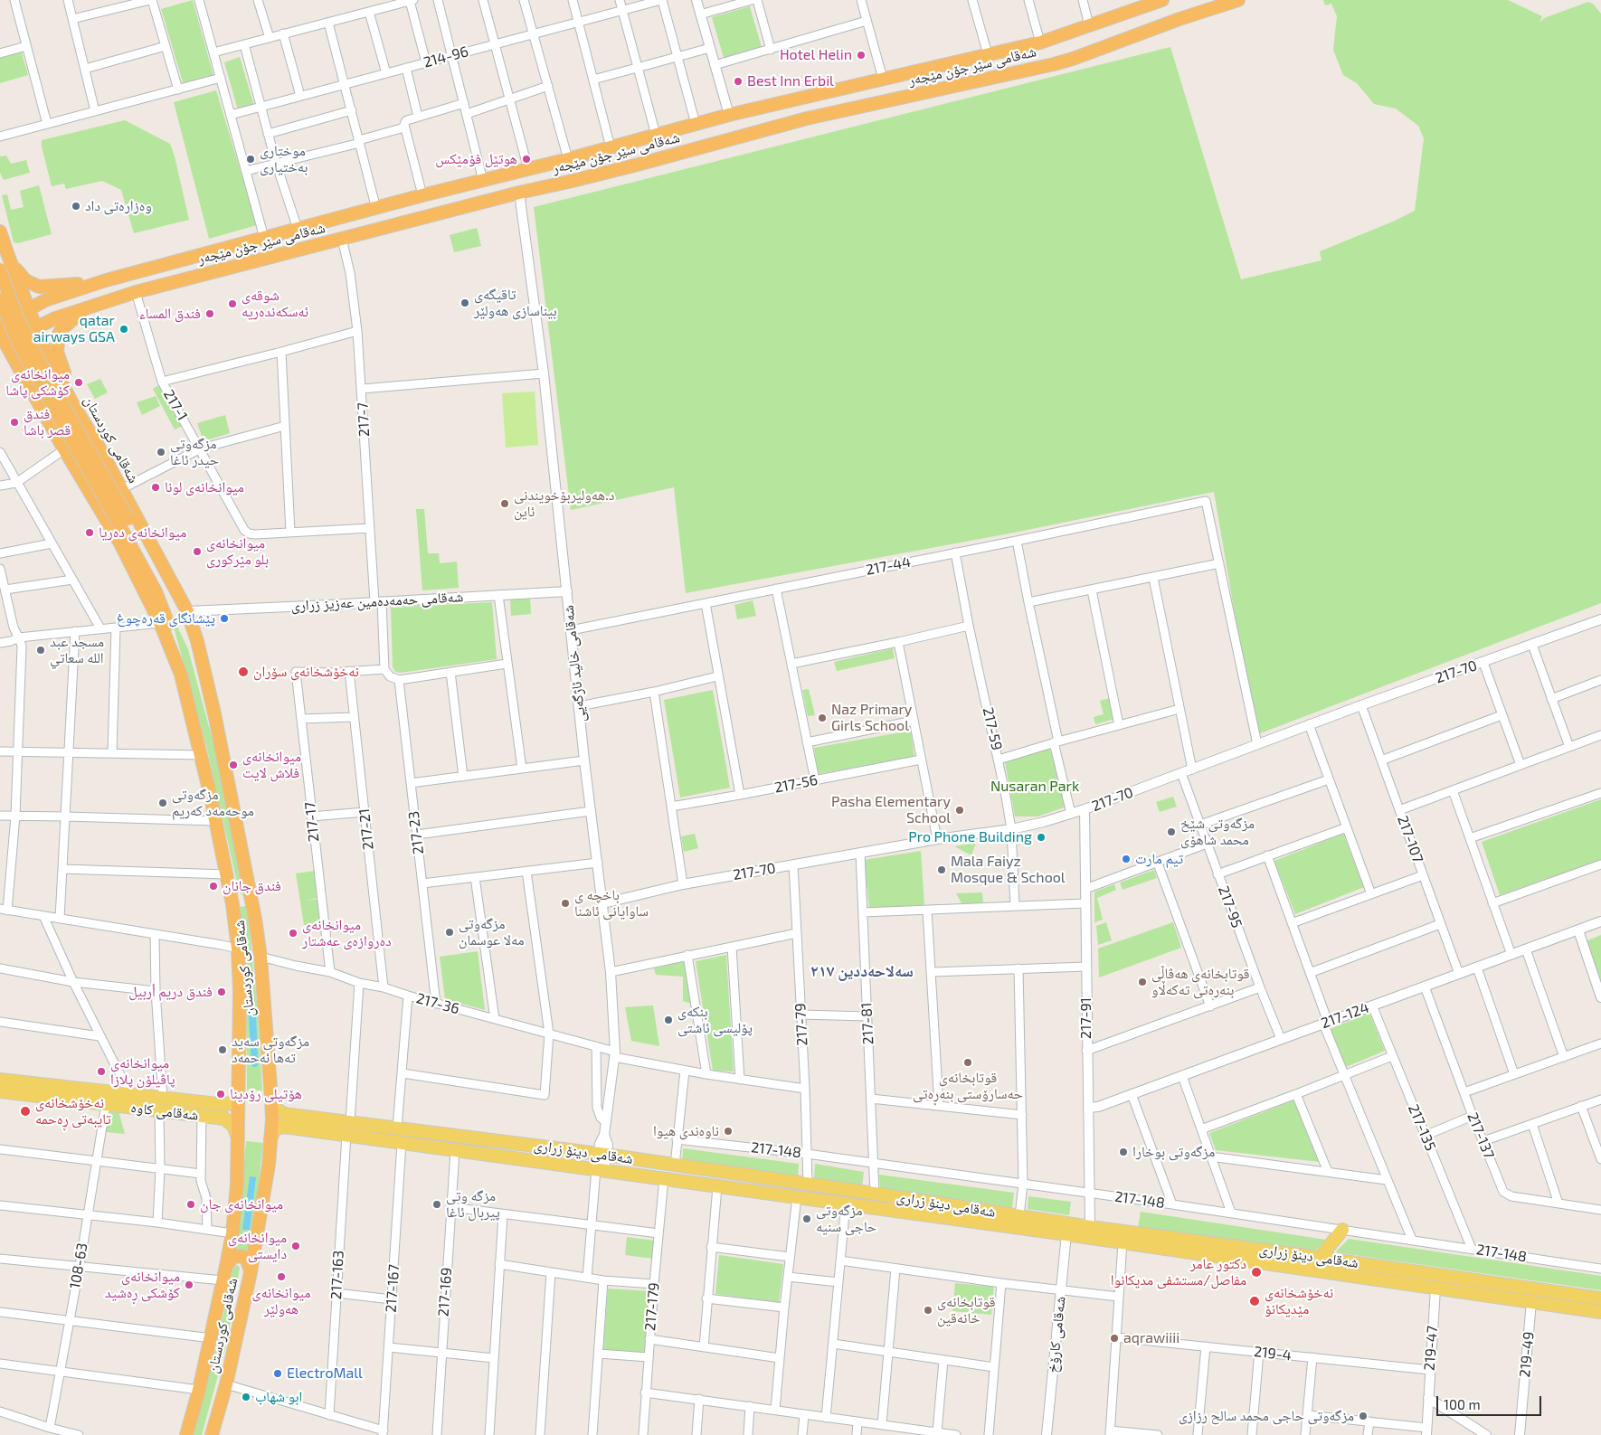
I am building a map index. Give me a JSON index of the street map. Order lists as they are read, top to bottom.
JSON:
{
  "streets": {
    "highway": ["شەقامی سێر جۆن مێجەر", "شەقامی کوردستان"],
    "main road": ["شەقامی کاوە", "شەقامی دینۆ زراری"],
    "street": [
      "214-96",
      "217-1",
      "217-7",
      "217-44",
      "شەقامی حەمەدەمین عەزیز زراری",
      "شەقامی خالید ئاژگەیی",
      "217-70",
      "217-59",
      "217-56",
      "217-17",
      "217-21",
      "217-23",
      "217-107",
      "217-95",
      "217-36",
      "217-124",
      "217-91",
      "217-81",
      "217-79",
      "217-135",
      "217-137",
      "217-148",
      "108-63",
      "217-163",
      "217-167",
      "217-169",
      "217-179",
      "شەقامی کارۆخ",
      "219-47",
      "219-4",
      "219-49"
    ]
  },
  "crossings": [
    ["شەقامی سێر جۆن مێجەر", "217-1"],
    ["شەقامی سێر جۆن مێجەر", "217-7"],
    ["شەقامی سێر جۆن مێجەر", "شەقامی کوردستان"],
    ["شەقامی سێر جۆن مێجەر", "شەقامی خالید ئاژگەیی"],
    ["217-7", "شەقامی حەمەدەمین عەزیز زراری"],
    ["شەقامی کوردستان", "شەقامی حەمەدەمین عەزیز زراری"],
    ["شەقامی کوردستان", "217-36"],
    ["شەقامی کوردستان", "شەقامی کاوە"],
    ["شەقامی کوردستان", "شەقامی دینۆ زراری"],
    ["217-44", "شەقامی خالید ئاژگەیی"],
    ["217-44", "217-59"],
    ["شەقامی حەمەدەمین عەزیز زراری", "شەقامی خالید ئاژگەیی"],
    ["شەقامی خالید ئاژگەیی", "217-70"],
    ["شەقامی خالید ئاژگەیی", "217-36"],
    ["شەقامی خالید ئاژگەیی", "شەقامی دینۆ زراری"],
    ["217-70", "217-59"],
    ["217-70", "217-107"],
    ["217-70", "217-95"],
    ["217-70", "217-91"],
    ["217-70", "217-81"],
    ["217-70", "217-79"],
    ["217-17", "217-21"],
    ["217-17", "217-36"],
    ["217-21", "217-36"],
    ["217-23", "217-36"],
    ["217-107", "217-124"],
    ["217-95", "217-124"],
    ["217-36", "217-79"],
    ["217-124", "217-91"],
    ["217-124", "217-135"],
    ["217-124", "217-137"],
    ["217-91", "217-148"],
    ["217-91", "شەقامی دینۆ زراری"],
    ["217-81", "217-148"],
    ["217-81", "شەقامی دینۆ زراری"],
    ["217-79", "217-148"],
    ["217-79", "شەقامی دینۆ زراری"],
    ["شەقامی کاوە", "108-63"],
    ["217-135", "217-148"],
    ["شەقامی دینۆ زراری", "217-163"],
    ["شەقامی دینۆ زراری", "217-167"],
    ["شەقامی دینۆ زراری", "217-169"],
    ["شەقامی دینۆ زراری", "217-179"],
    ["شەقامی دینۆ زراری", "شەقامی کارۆخ"],
    ["شەقامی دینۆ زراری", "219-47"],
    ["شەقامی دینۆ زراری", "219-49"],
    ["219-47", "219-4"]
  ],
  "districts": ["سەلاحەددین ٢١٧"],
  "parks": ["Nusaran Park"],
  "places": [
    "Hotel Helin",
    "Best Inn Erbil",
    "موختاری بە‌ختیاری",
    "هوتێل فۆمێکس",
    "وەزارەتی داد",
    "تاقیگەی بیناسازی هەولێر",
    "شوقەی ئەسکەندەریە",
    "فندق المساء",
    "qatar airways GSA",
    "میوانخانەی کۆشکی پاشا",
    "فندق قصر باشا",
    "مزگەوتی حیدر ئاغا",
    "میوانخانەی لونا",
    "د.هه‌ولیربۆخویندنی ئاین",
    "میوانخانەی دەریا",
    "میوانخانەی بلو مێرکوری",
    "پێشانگای قەرەچوغ",
    "مسجد عبد الله سعاتي",
    "نەخۆشخانەی سۆران",
    "Naz Primary Girls School",
    "میوانخانەی فلاش لایت",
    "مزگەوتی موحەمەد کەریم",
    "Pasha Elementary School",
    "مزگەوتی شێخ محمد شاهۆی",
    "Pro Phone Building",
    "تيم مارت",
    "Mala Faiyz Mosque & School",
    "فندق جانان",
    "باخچه ى ساوايانى ئاشنا",
    "مزگەوتی مەلا عوسمان",
    "میوانخانەی دەروازەی عەشتار",
    "قوتابخانەی ھەڤاڵی بنەرەتی تەکەڵاو",
    "فندق دريم أربيل",
    "بنکەی پۆلیسی ئاشتی",
    "مزگەوتی سەید تەها ئەحمەد",
    "قوتابخانەی حەسارۆستی بنەڕەتی",
    "میوانخانەی پاڤیلۆن پلازا",
    "هۆتیلی رۆدینا",
    "نەخۆشخانەی تایبەتی ڕەحمە",
    "ناوەندی هیوا",
    "مزگەوتی بوخارا",
    "میوانخانەی جان",
    "مزگه وتى پيربال ئاغا",
    "مزگەوتی حاجی سنیە",
    "میوانخانەی دایستی",
    "دكتور عامر مفاصل/مستشفى مديكانوا",
    "میوانخانەی هەولێر",
    "میوانخانەی کۆشکی ڕەشید",
    "نەخۆشخانەی مێدیکانۆ",
    "قوتابخانەی خانەقین",
    "aqrawiiii",
    "ElectroMall",
    "ابو شهاب",
    "مزگەوتی حاجی محمد سالح رزازی"
  ],
  "scale_bar": "100 m"
}
